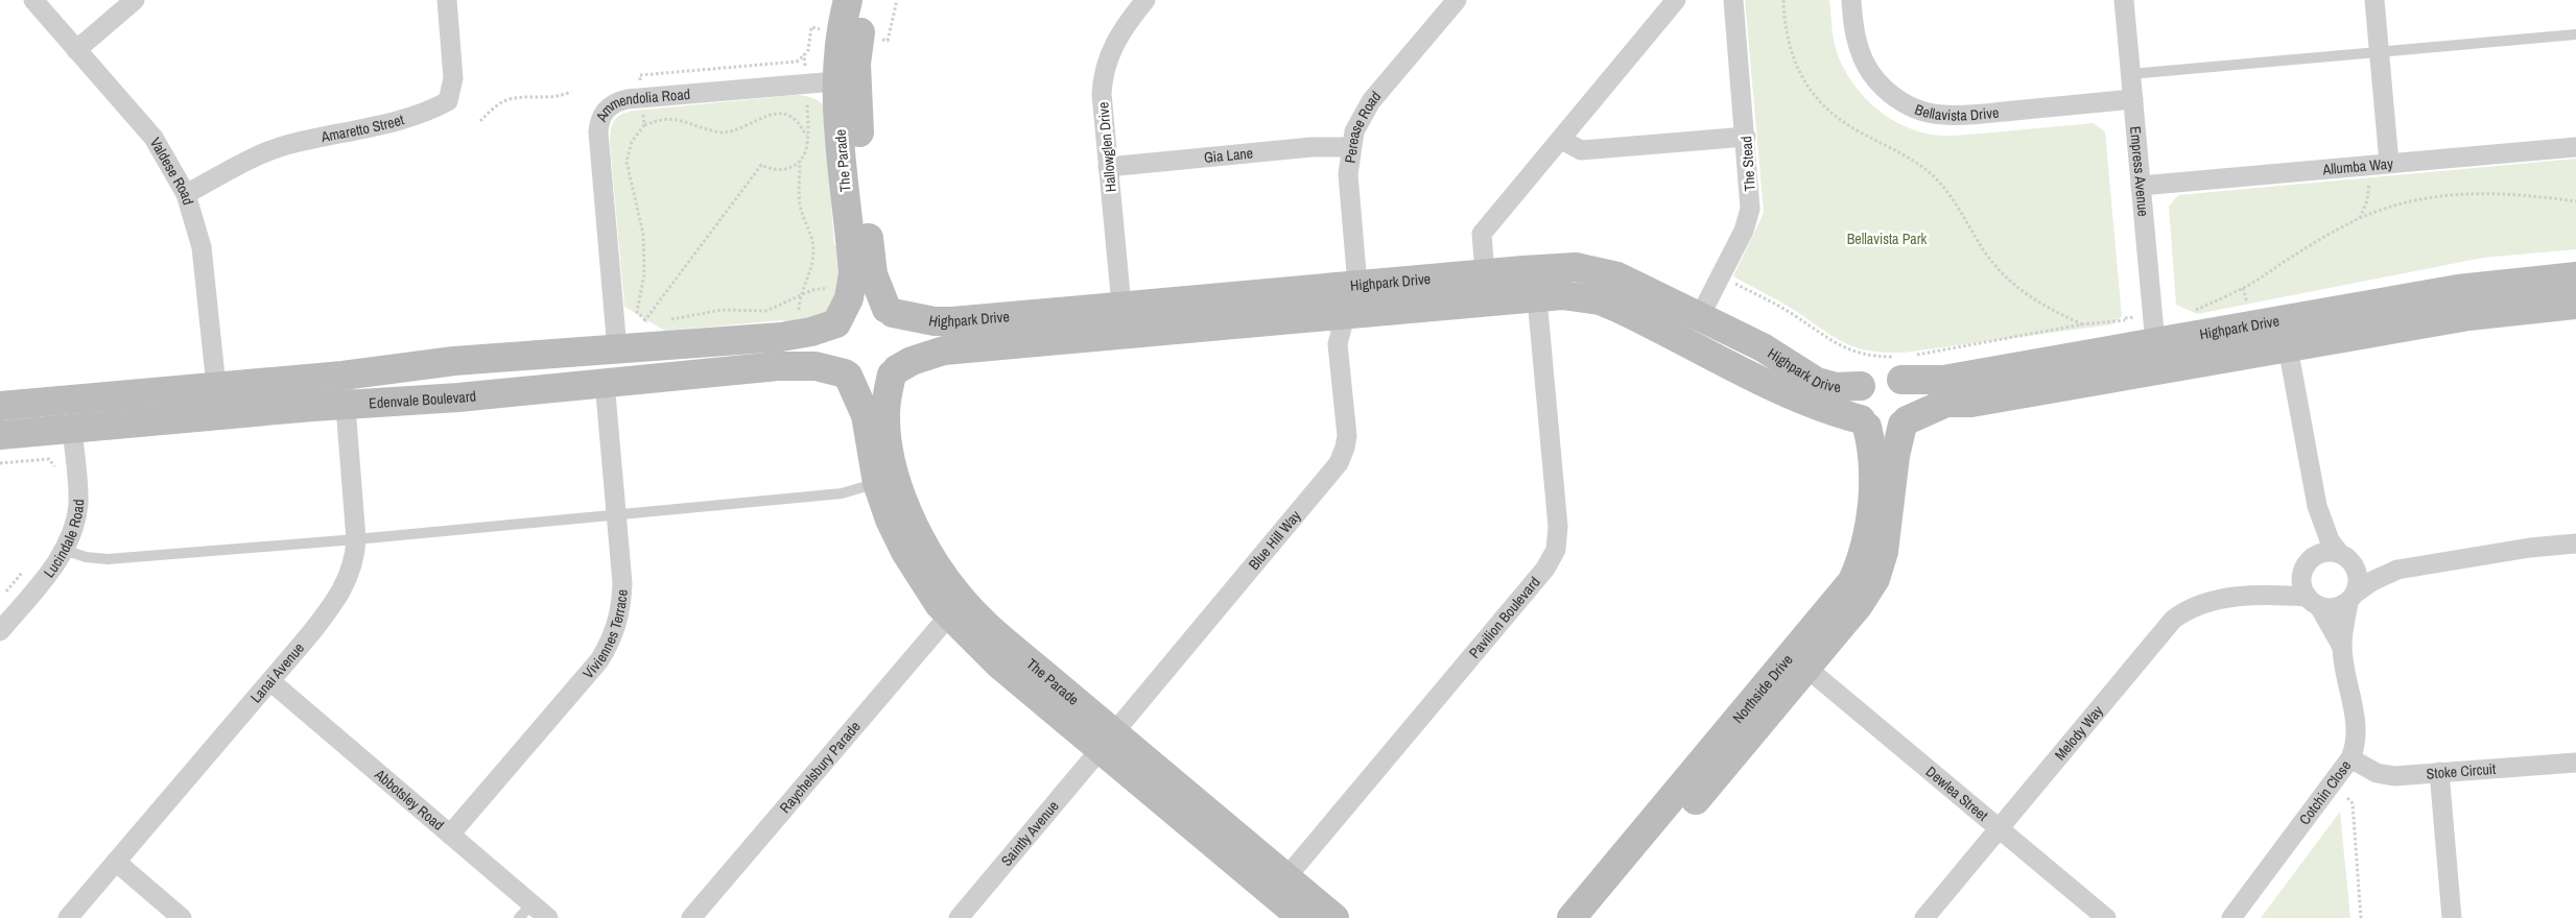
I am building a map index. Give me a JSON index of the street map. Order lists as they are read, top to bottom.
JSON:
{
  "streets": {
    "street": [
      "Bellavista Drive",
      "Ammendolia Road",
      "Amaretto Street",
      "Perease Road",
      "Hallowglen Drive",
      "Gia Lane",
      "The Parade",
      "The Stead",
      "Allumba Way",
      "Empress Avenue",
      "Valdese Road",
      "Highpark Drive",
      "Edenvale Boulevard",
      "Lucindale Road",
      "Blue Hill Way",
      "Pavilion Boulevard",
      "Viviennes Terrace",
      "Lanai Avenue",
      "Northside Drive",
      "Melody Way",
      "Raychelsbury Parade",
      "Stoke Circuit",
      "Cotchin Close",
      "Dewlea Street",
      "Abbotsley Road",
      "Saintly Avenue"
    ]
  },
  "crossings": [
    ["Bellavista Drive", "Empress Avenue"],
    ["Ammendolia Road", "The Parade"],
    ["Amaretto Street", "Valdese Road"],
    ["Perease Road", "Gia Lane"],
    ["Perease Road", "Highpark Drive"],
    ["Hallowglen Drive", "Gia Lane"],
    ["Hallowglen Drive", "Highpark Drive"],
    ["The Parade", "Highpark Drive"],
    ["The Parade", "Edenvale Boulevard"],
    ["The Parade", "Blue Hill Way"],
    ["The Parade", "Pavilion Boulevard"],
    ["The Parade", "Raychelsbury Parade"],
    ["The Parade", "Saintly Avenue"],
    ["The Stead", "Highpark Drive"],
    ["Allumba Way", "Empress Avenue"],
    ["Empress Avenue", "Highpark Drive"],
    ["Highpark Drive", "Edenvale Boulevard"],
    ["Highpark Drive", "Blue Hill Way"],
    ["Highpark Drive", "Pavilion Boulevard"],
    ["Highpark Drive", "Northside Drive"],
    ["Edenvale Boulevard", "Lucindale Road"],
    ["Edenvale Boulevard", "Viviennes Terrace"],
    ["Edenvale Boulevard", "Lanai Avenue"],
    ["Blue Hill Way", "Saintly Avenue"],
    ["Viviennes Terrace", "Abbotsley Road"],
    ["Lanai Avenue", "Abbotsley Road"],
    ["Northside Drive", "Dewlea Street"],
    ["Melody Way", "Cotchin Close"],
    ["Melody Way", "Dewlea Street"],
    ["Stoke Circuit", "Cotchin Close"]
  ],
  "parks": ["Bellavista Park"]
}
